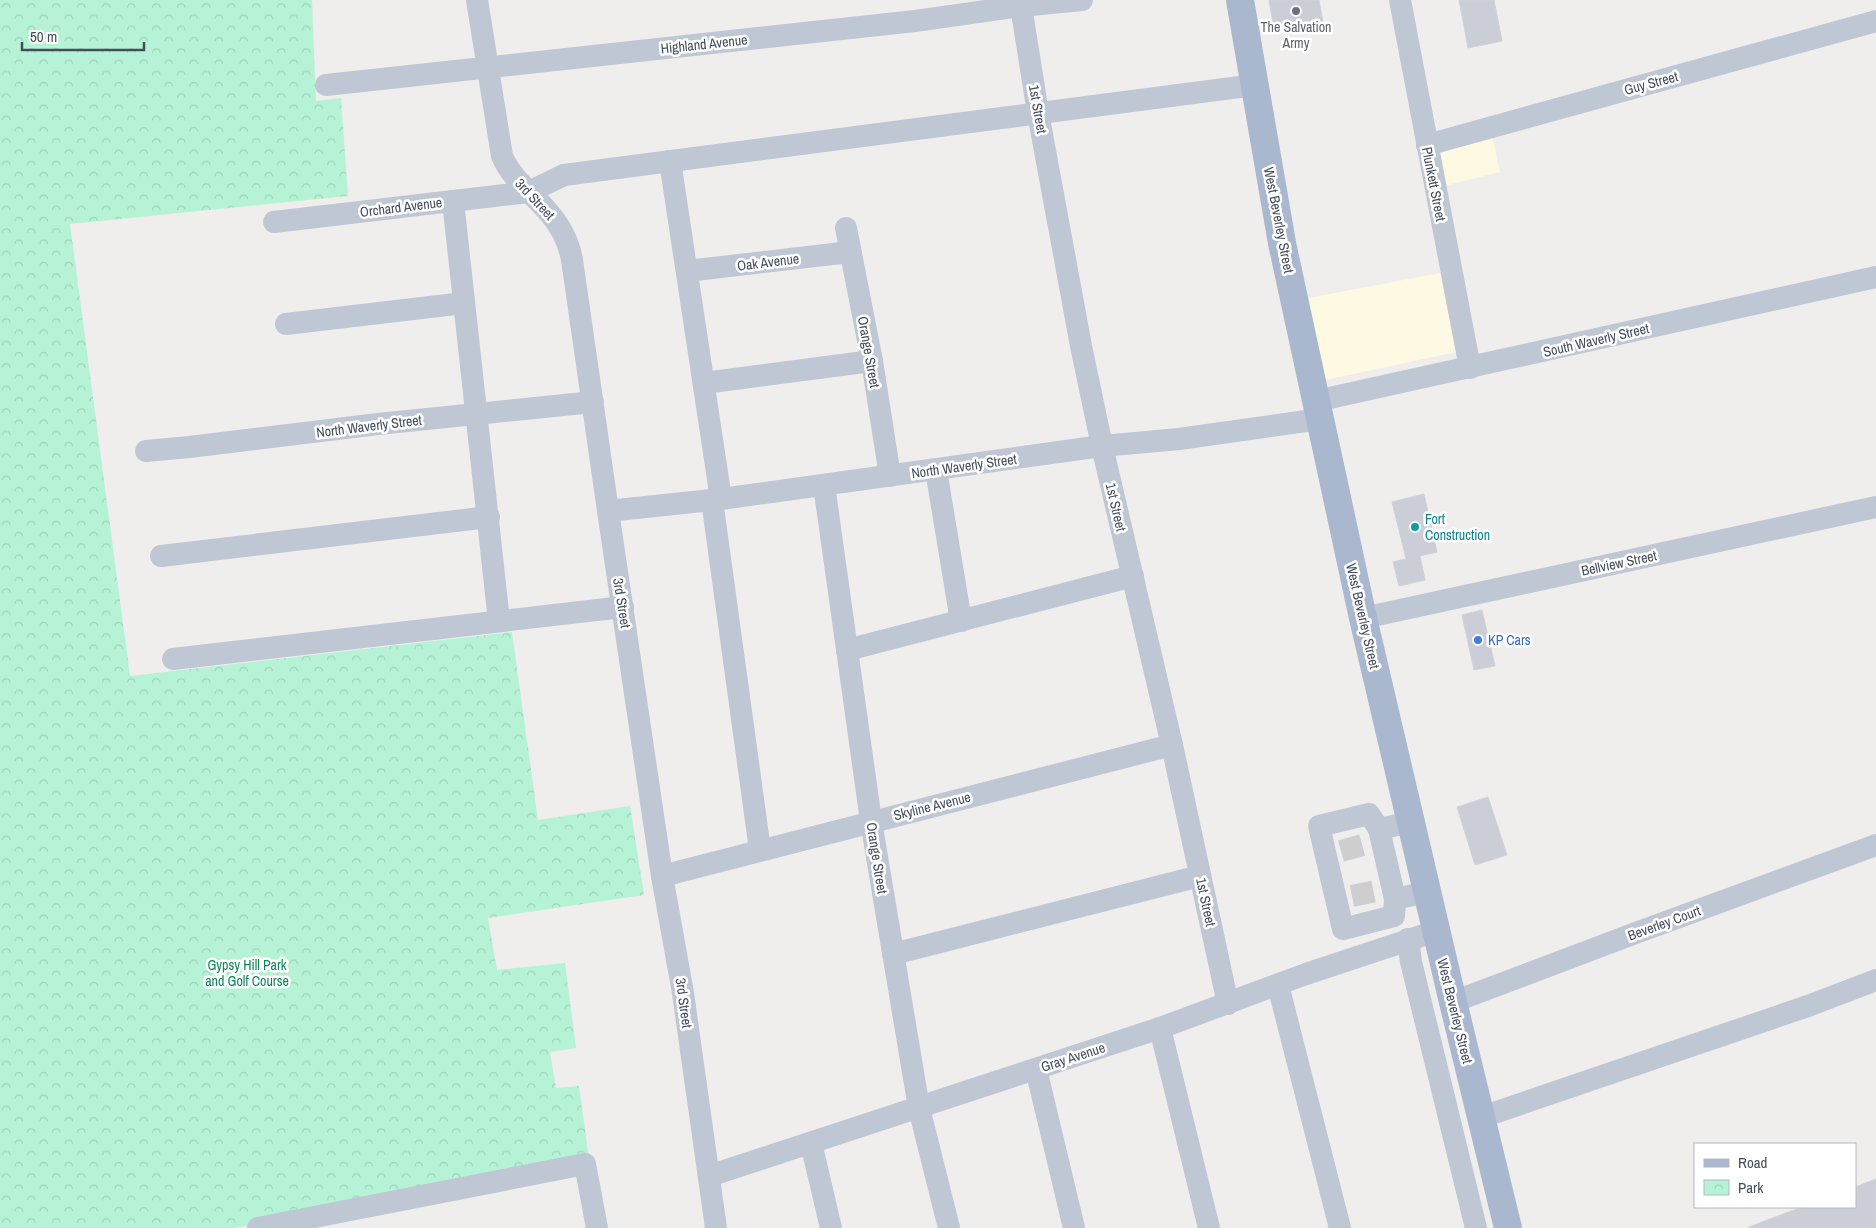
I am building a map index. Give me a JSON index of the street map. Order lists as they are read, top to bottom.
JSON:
{
  "streets": {
    "main road": ["West Beverley Street"],
    "street": [
      "Highland Avenue",
      "Guy Street",
      "1st Street",
      "Plunkett Street",
      "3rd Street",
      "Orchard Avenue",
      "Oak Avenue",
      "South Waverly Street",
      "Orange Street",
      "North Waverly Street",
      "Bellview Street",
      "Skyline Avenue",
      "Beverley Court",
      "Gray Avenue"
    ]
  },
  "crossings": [
    ["Highland Avenue", "1st Street"],
    ["Highland Avenue", "3rd Street"],
    ["Guy Street", "Plunkett Street"],
    ["1st Street", "Orchard Avenue"],
    ["1st Street", "North Waverly Street"],
    ["1st Street", "Skyline Avenue"],
    ["1st Street", "Gray Avenue"],
    ["Plunkett Street", "South Waverly Street"],
    ["3rd Street", "Orchard Avenue"],
    ["3rd Street", "North Waverly Street"],
    ["3rd Street", "Skyline Avenue"],
    ["3rd Street", "Gray Avenue"],
    ["Orchard Avenue", "West Beverley Street"],
    ["West Beverley Street", "South Waverly Street"],
    ["West Beverley Street", "North Waverly Street"],
    ["West Beverley Street", "Bellview Street"],
    ["West Beverley Street", "Beverley Court"],
    ["West Beverley Street", "Gray Avenue"],
    ["Oak Avenue", "Orange Street"],
    ["South Waverly Street", "North Waverly Street"],
    ["Orange Street", "North Waverly Street"],
    ["Orange Street", "Skyline Avenue"],
    ["Orange Street", "Gray Avenue"]
  ],
  "parks": ["Gypsy Hill Park and Golf Course"],
  "places": ["The Salvation Army", "Fort Construction", "KP Cars"],
  "legend": ["Road", "Park"],
  "scale_bar": "50 m"
}
